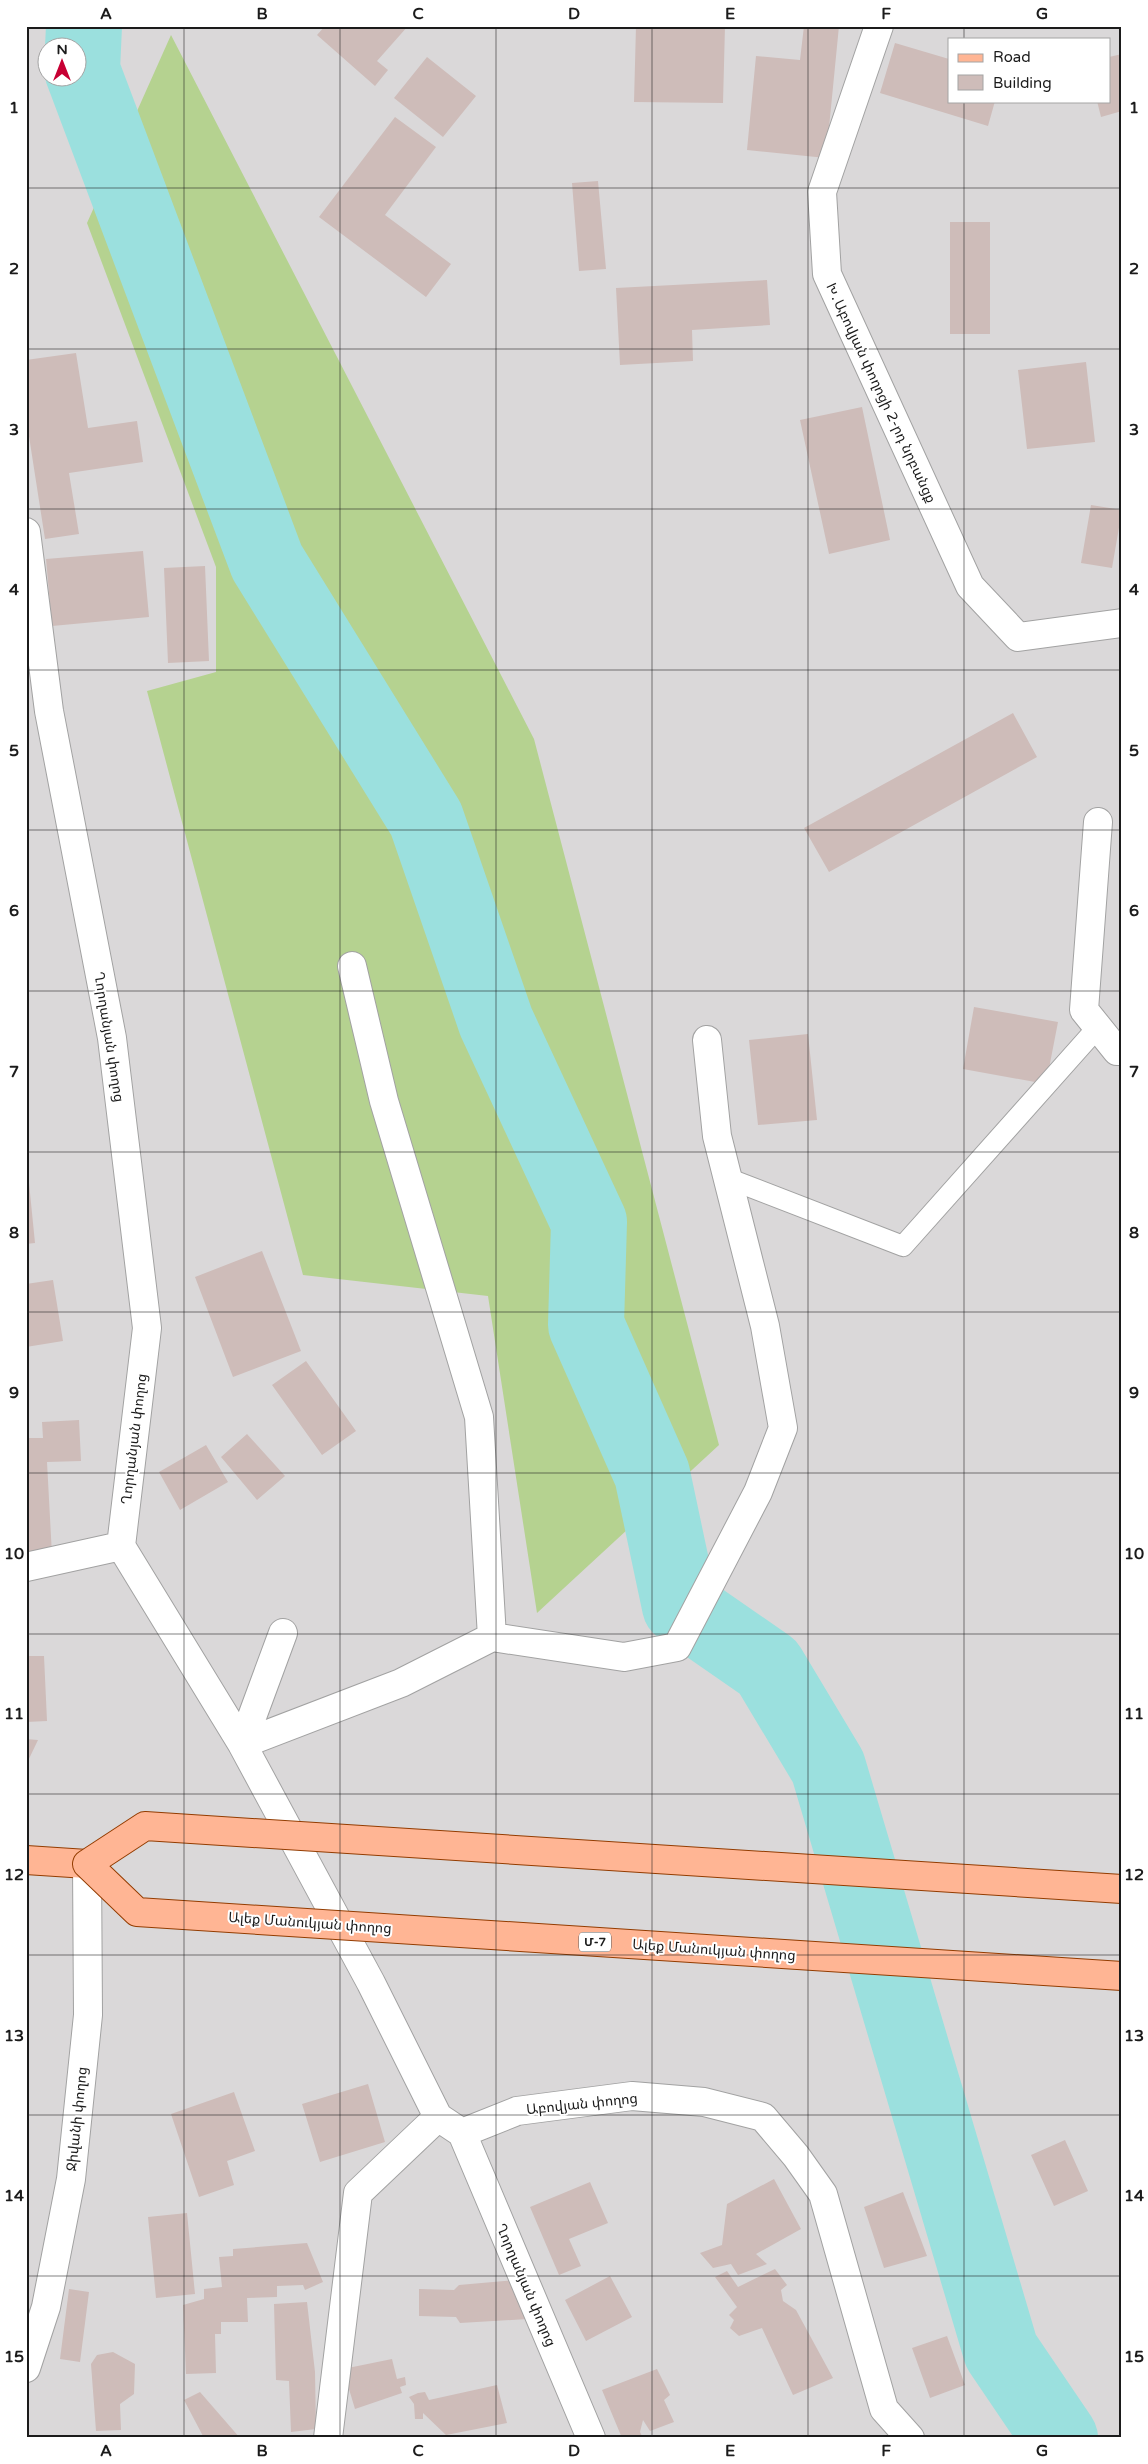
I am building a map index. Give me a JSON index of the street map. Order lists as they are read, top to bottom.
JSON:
{
  "streets": {
    "main road": ["Ալեք Մանուկյան փողոց", "Մ-7"],
    "street": [
      "Խ․Աբովյան փողոցի 2-րդ նրբանցք",
      "Ղորղանյան փողոց",
      "Աբովյան փողոց",
      "Ջիվանի փողոց"
    ]
  },
  "crossings": [
    ["Ղորղանյան փողոց", "Աբովյան փողոց"],
    ["Ալեք Մանուկյան փողոց", "Ջիվանի փողոց"]
  ],
  "legend": ["Road", "Building"],
  "north": "top",
  "grid": {
    "columns": [
      "A",
      "B",
      "C",
      "D",
      "E",
      "F",
      "G"
    ],
    "rows": [
      "1",
      "2",
      "3",
      "4",
      "5",
      "6",
      "7",
      "8",
      "9",
      "10",
      "11",
      "12",
      "13",
      "14",
      "15"
    ]
  }
}
